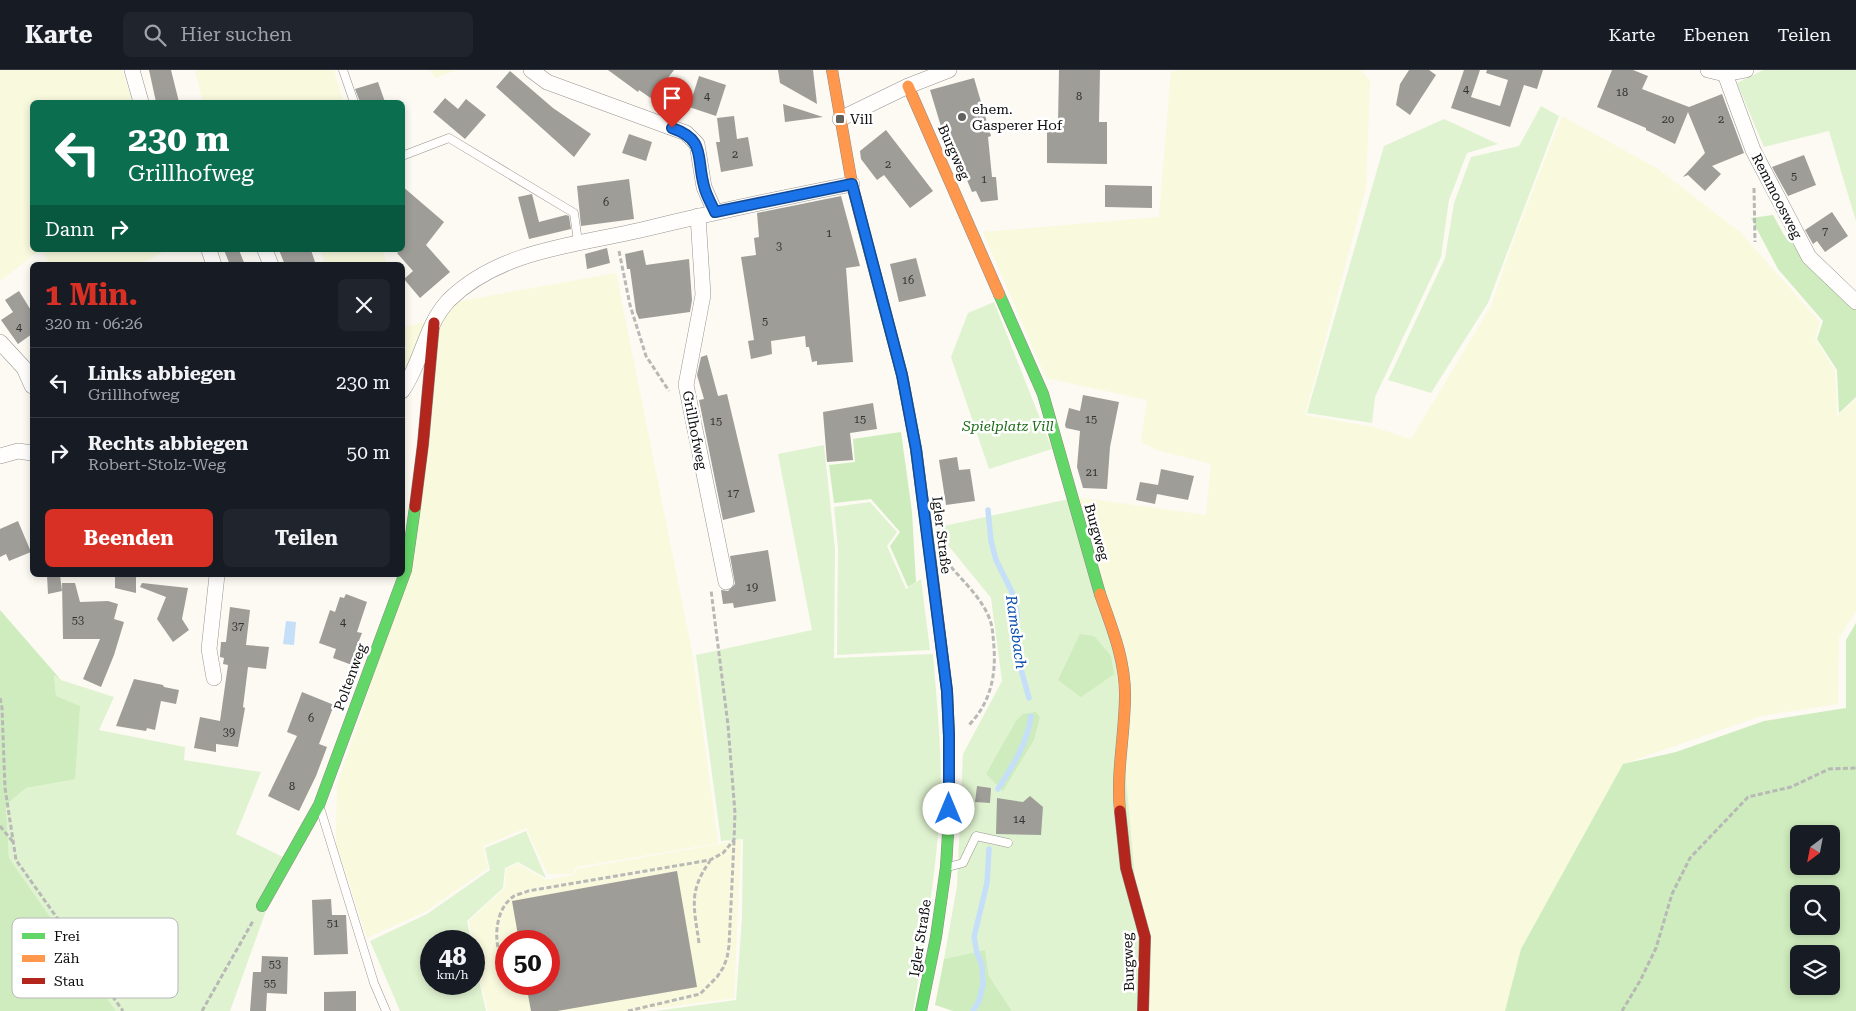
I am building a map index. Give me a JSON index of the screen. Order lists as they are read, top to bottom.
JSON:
{
  "streets": {
    "street": [
      "Burgweg",
      "Remmoosweg",
      "Grillhofweg",
      "Igler Straße",
      "Poltenweg"
    ]
  },
  "water": ["Ramsbach"],
  "parks": ["Spielplatz Vill"],
  "places": {
    "other": ["ehem. Gasperer Hof"],
    "transit": ["Vill"]
  },
  "house_numbers": [
    "4",
    "18",
    "4",
    "8",
    "20",
    "2",
    "2",
    "2",
    "5",
    "1",
    "6",
    "7",
    "1",
    "3",
    "16",
    "5",
    "4",
    "15",
    "15",
    "15",
    "21",
    "17",
    "19",
    "53",
    "4",
    "37",
    "6",
    "39",
    "8",
    "14",
    "51",
    "53",
    "55"
  ],
  "legend": ["Frei", "Zäh", "Stau"],
  "north": "bottom left",
  "page": {
    "header": "Karte",
    "search": "Hier suchen",
    "nav": ["Karte", "Ebenen", "Teilen"],
    "turn": ["230 m", "Grillhofweg"],
    "then": "Dann",
    "heading": ["1 Min.", "320 m · 06:26"],
    "list": [
      {
        "name": "Links abbiegen",
        "note": "Grillhofweg",
        "value": "230 m"
      },
      {
        "name": "Rechts abbiegen",
        "note": "Robert-Stolz-Weg",
        "value": "50 m"
      }
    ],
    "buttons": ["Beenden", "Teilen"],
    "speed": "48 km/h",
    "limit": "50"
  }
}
